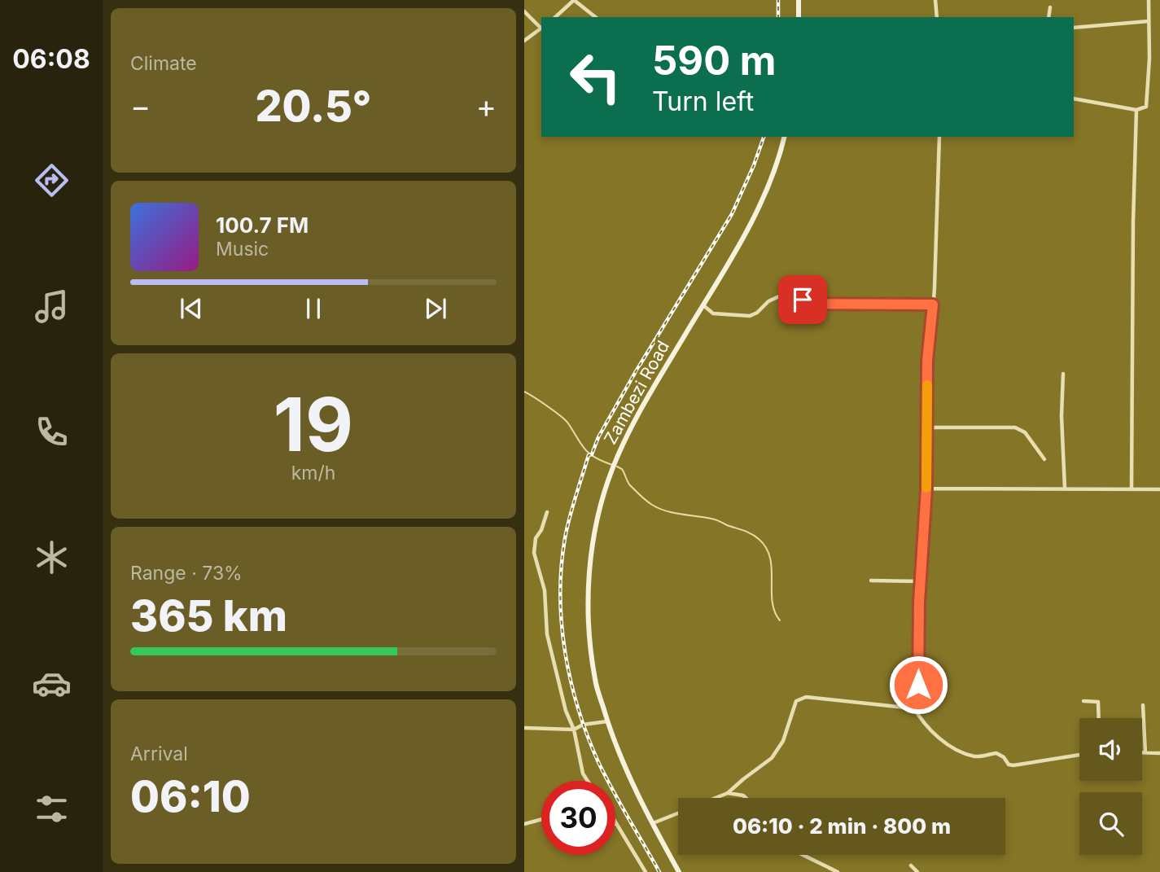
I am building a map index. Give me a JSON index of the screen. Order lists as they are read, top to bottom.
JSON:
{
  "streets": {
    "main road": ["Zambezi Road"]
  },
  "page": {
    "tabs": "06:08",
    "tile": [
      "Climate",
      ["19", "km/h"],
      ["Range · 73%", "365 km"],
      ["Arrival", "06:10"]
    ],
    "turn": ["590 m", "Turn left"],
    "heat": ["−", "20.5°", "+"],
    "song": ["100.7 FM", "Music"],
    "limit": "30",
    "trip": "06:10 · 2 min · 800 m"
  }
}
